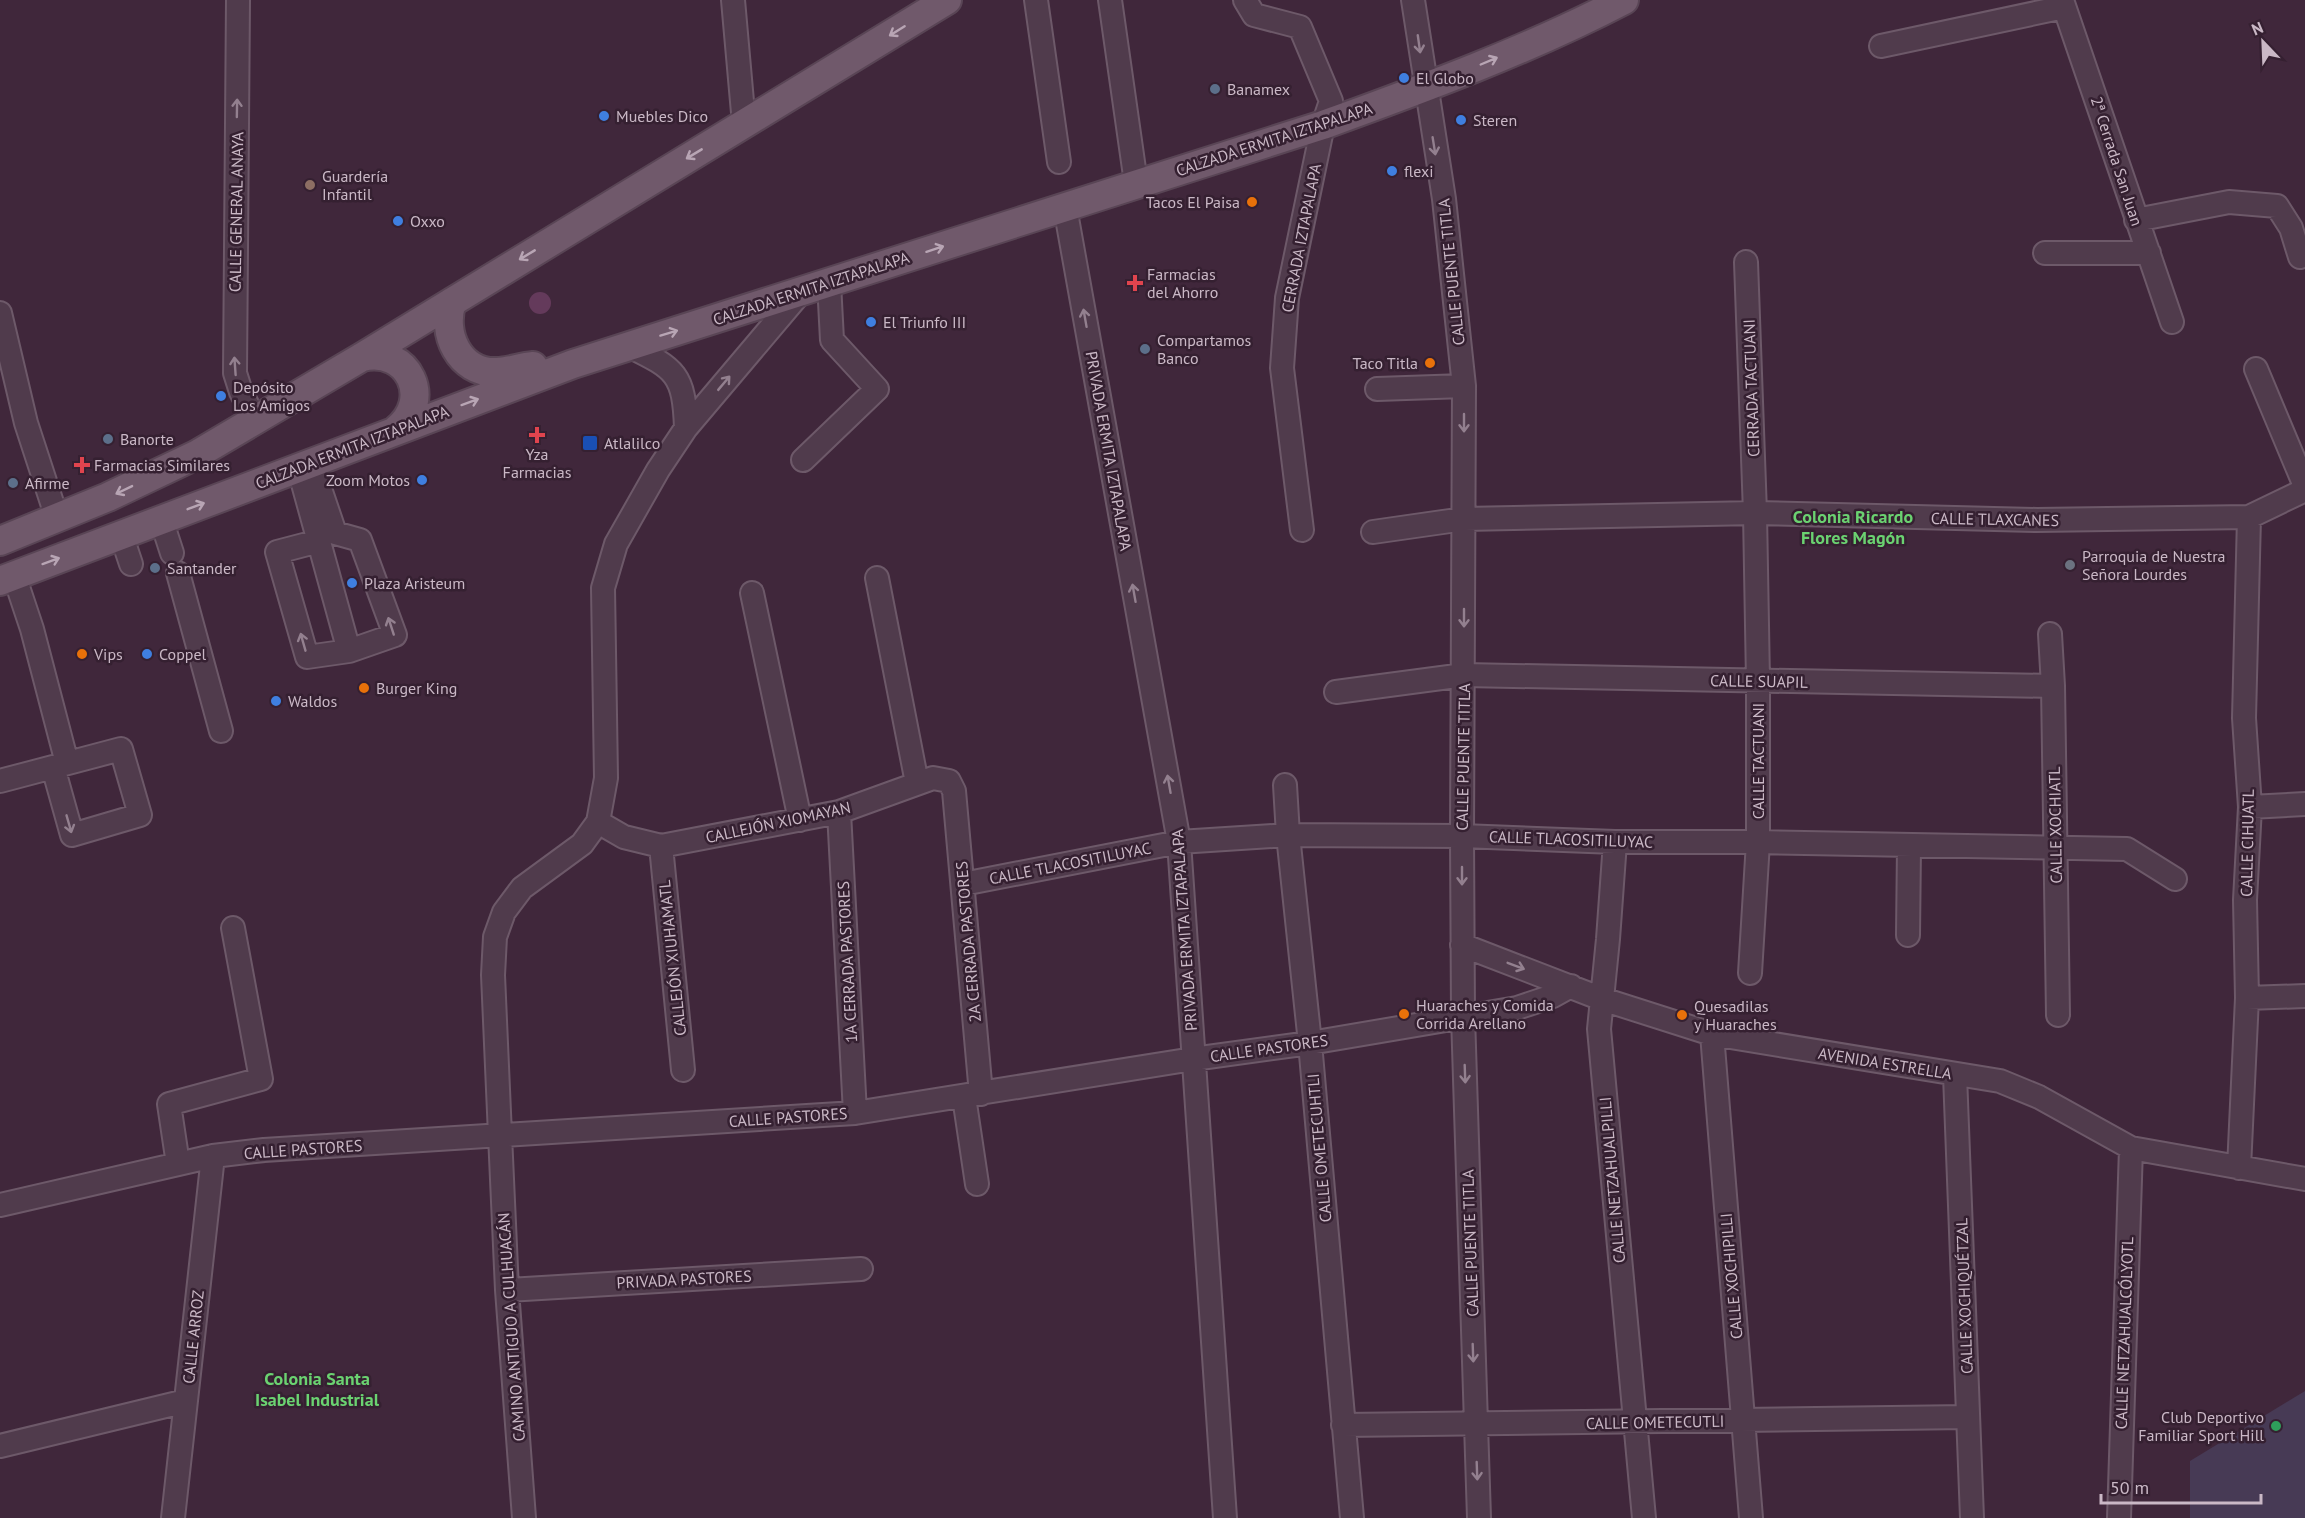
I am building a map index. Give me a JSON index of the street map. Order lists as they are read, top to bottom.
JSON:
{
  "streets": {
    "main road": ["CALZADA ERMITA IZTAPALAPA"],
    "street": [
      "2ª Cerrada San Juan",
      "CALLE GENERAL ANAYA",
      "CERRADA IZTAPALAPA",
      "CALLE PUENTE TITLA",
      "CERRADA TACTUANI",
      "PRIVADA ERMITA IZTAPALAPA",
      "CALLE TLAXCANES",
      "CALLE SUAPIL",
      "CALLE TACTUANI",
      "CALLEJÓN XIOMAYAN",
      "CALLE XOCHIATL",
      "CALLE TLACOSITILUYAC",
      "CALLE CIHUATL",
      "2A CERRADA PASTORES",
      "CALLEJÓN XIUHAMATL",
      "1A CERRADA PASTORES",
      "CALLE PASTORES",
      "AVENIDA ESTRELLA",
      "CALLE OMETECUHTLI",
      "CALLE NETZAHUALPILLI",
      "CALLE XOCHIPILLI",
      "PRIVADA PASTORES",
      "CALLE XOCHIQUÉTZAL",
      "CAMINO ANTIGUO A CULHUACÁN",
      "CALLE NETZAHUALCÓLYOTL",
      "CALLE ARROZ",
      "CALLE OMETECUTLI"
    ]
  },
  "crossings": [
    ["CALZADA ERMITA IZTAPALAPA", "CERRADA IZTAPALAPA"],
    ["CALZADA ERMITA IZTAPALAPA", "CALLE PUENTE TITLA"],
    ["CALZADA ERMITA IZTAPALAPA", "PRIVADA ERMITA IZTAPALAPA"],
    ["CALLE PUENTE TITLA", "CALLE TLAXCANES"],
    ["CALLE PUENTE TITLA", "CALLE SUAPIL"],
    ["CALLE PUENTE TITLA", "CALLE TLACOSITILUYAC"],
    ["CALLE PUENTE TITLA", "CALLE PASTORES"],
    ["CALLE PUENTE TITLA", "AVENIDA ESTRELLA"],
    ["CALLE PUENTE TITLA", "CALLE OMETECUTLI"],
    ["CERRADA TACTUANI", "CALLE TLAXCANES"],
    ["CERRADA TACTUANI", "CALLE TACTUANI"],
    ["PRIVADA ERMITA IZTAPALAPA", "CALLE TLACOSITILUYAC"],
    ["PRIVADA ERMITA IZTAPALAPA", "CALLE PASTORES"],
    ["CALLE TLAXCANES", "CALLE TACTUANI"],
    ["CALLE TLAXCANES", "CALLE CIHUATL"],
    ["CALLE SUAPIL", "CALLE TACTUANI"],
    ["CALLE SUAPIL", "CALLE XOCHIATL"],
    ["CALLE TACTUANI", "CALLE TLACOSITILUYAC"],
    ["CALLEJÓN XIOMAYAN", "2A CERRADA PASTORES"],
    ["CALLEJÓN XIOMAYAN", "CALLEJÓN XIUHAMATL"],
    ["CALLEJÓN XIOMAYAN", "1A CERRADA PASTORES"],
    ["CALLEJÓN XIOMAYAN", "CAMINO ANTIGUO A CULHUACÁN"],
    ["CALLE XOCHIATL", "CALLE TLACOSITILUYAC"],
    ["CALLE TLACOSITILUYAC", "2A CERRADA PASTORES"],
    ["CALLE TLACOSITILUYAC", "CALLE OMETECUHTLI"],
    ["CALLE TLACOSITILUYAC", "CALLE NETZAHUALPILLI"],
    ["CALLE CIHUATL", "AVENIDA ESTRELLA"],
    ["2A CERRADA PASTORES", "CALLE PASTORES"],
    ["1A CERRADA PASTORES", "CALLE PASTORES"],
    ["CALLE PASTORES", "AVENIDA ESTRELLA"],
    ["CALLE PASTORES", "CALLE OMETECUHTLI"],
    ["CALLE PASTORES", "CAMINO ANTIGUO A CULHUACÁN"],
    ["CALLE PASTORES", "CALLE ARROZ"],
    ["AVENIDA ESTRELLA", "CALLE NETZAHUALPILLI"],
    ["AVENIDA ESTRELLA", "CALLE XOCHIPILLI"],
    ["AVENIDA ESTRELLA", "CALLE XOCHIQUÉTZAL"],
    ["AVENIDA ESTRELLA", "CALLE NETZAHUALCÓLYOTL"],
    ["CALLE OMETECUHTLI", "CALLE OMETECUTLI"],
    ["CALLE NETZAHUALPILLI", "CALLE OMETECUTLI"],
    ["CALLE XOCHIPILLI", "CALLE OMETECUTLI"],
    ["PRIVADA PASTORES", "CAMINO ANTIGUO A CULHUACÁN"],
    ["CALLE XOCHIQUÉTZAL", "CALLE OMETECUTLI"]
  ],
  "one_way": ["CALLE GENERAL ANAYA", "CALLE PUENTE TITLA", "PRIVADA ERMITA IZTAPALAPA"],
  "districts": ["Colonia Ricardo Flores Magón", "Colonia Santa Isabel Industrial"],
  "places": {
    "other": [
      "El Globo",
      "Banamex",
      "Muebles Dico",
      "Steren",
      "flexi",
      "Guardería Infantil",
      "Tacos El Paisa",
      "Oxxo",
      "El Triunfo III",
      "Compartamos Banco",
      "Taco Titla",
      "Depósito Los Amigos",
      "Banorte",
      "Zoom Motos",
      "Afirme",
      "Parroquia de Nuestra Señora Lourdes",
      "Santander",
      "Plaza Aristeum",
      "Vips",
      "Coppel",
      "Burger King",
      "Waldos",
      "Huaraches y Comida Corrida Arellano",
      "Quesadilas y Huaraches",
      "Club Deportivo Familiar Sport Hill"
    ],
    "health": ["Farmacias del Ahorro", "Yza Farmacias", "Farmacias Similares"],
    "transit": ["Atlalilco"]
  },
  "scale_bar": "50 m",
  "north": "top left"
}
